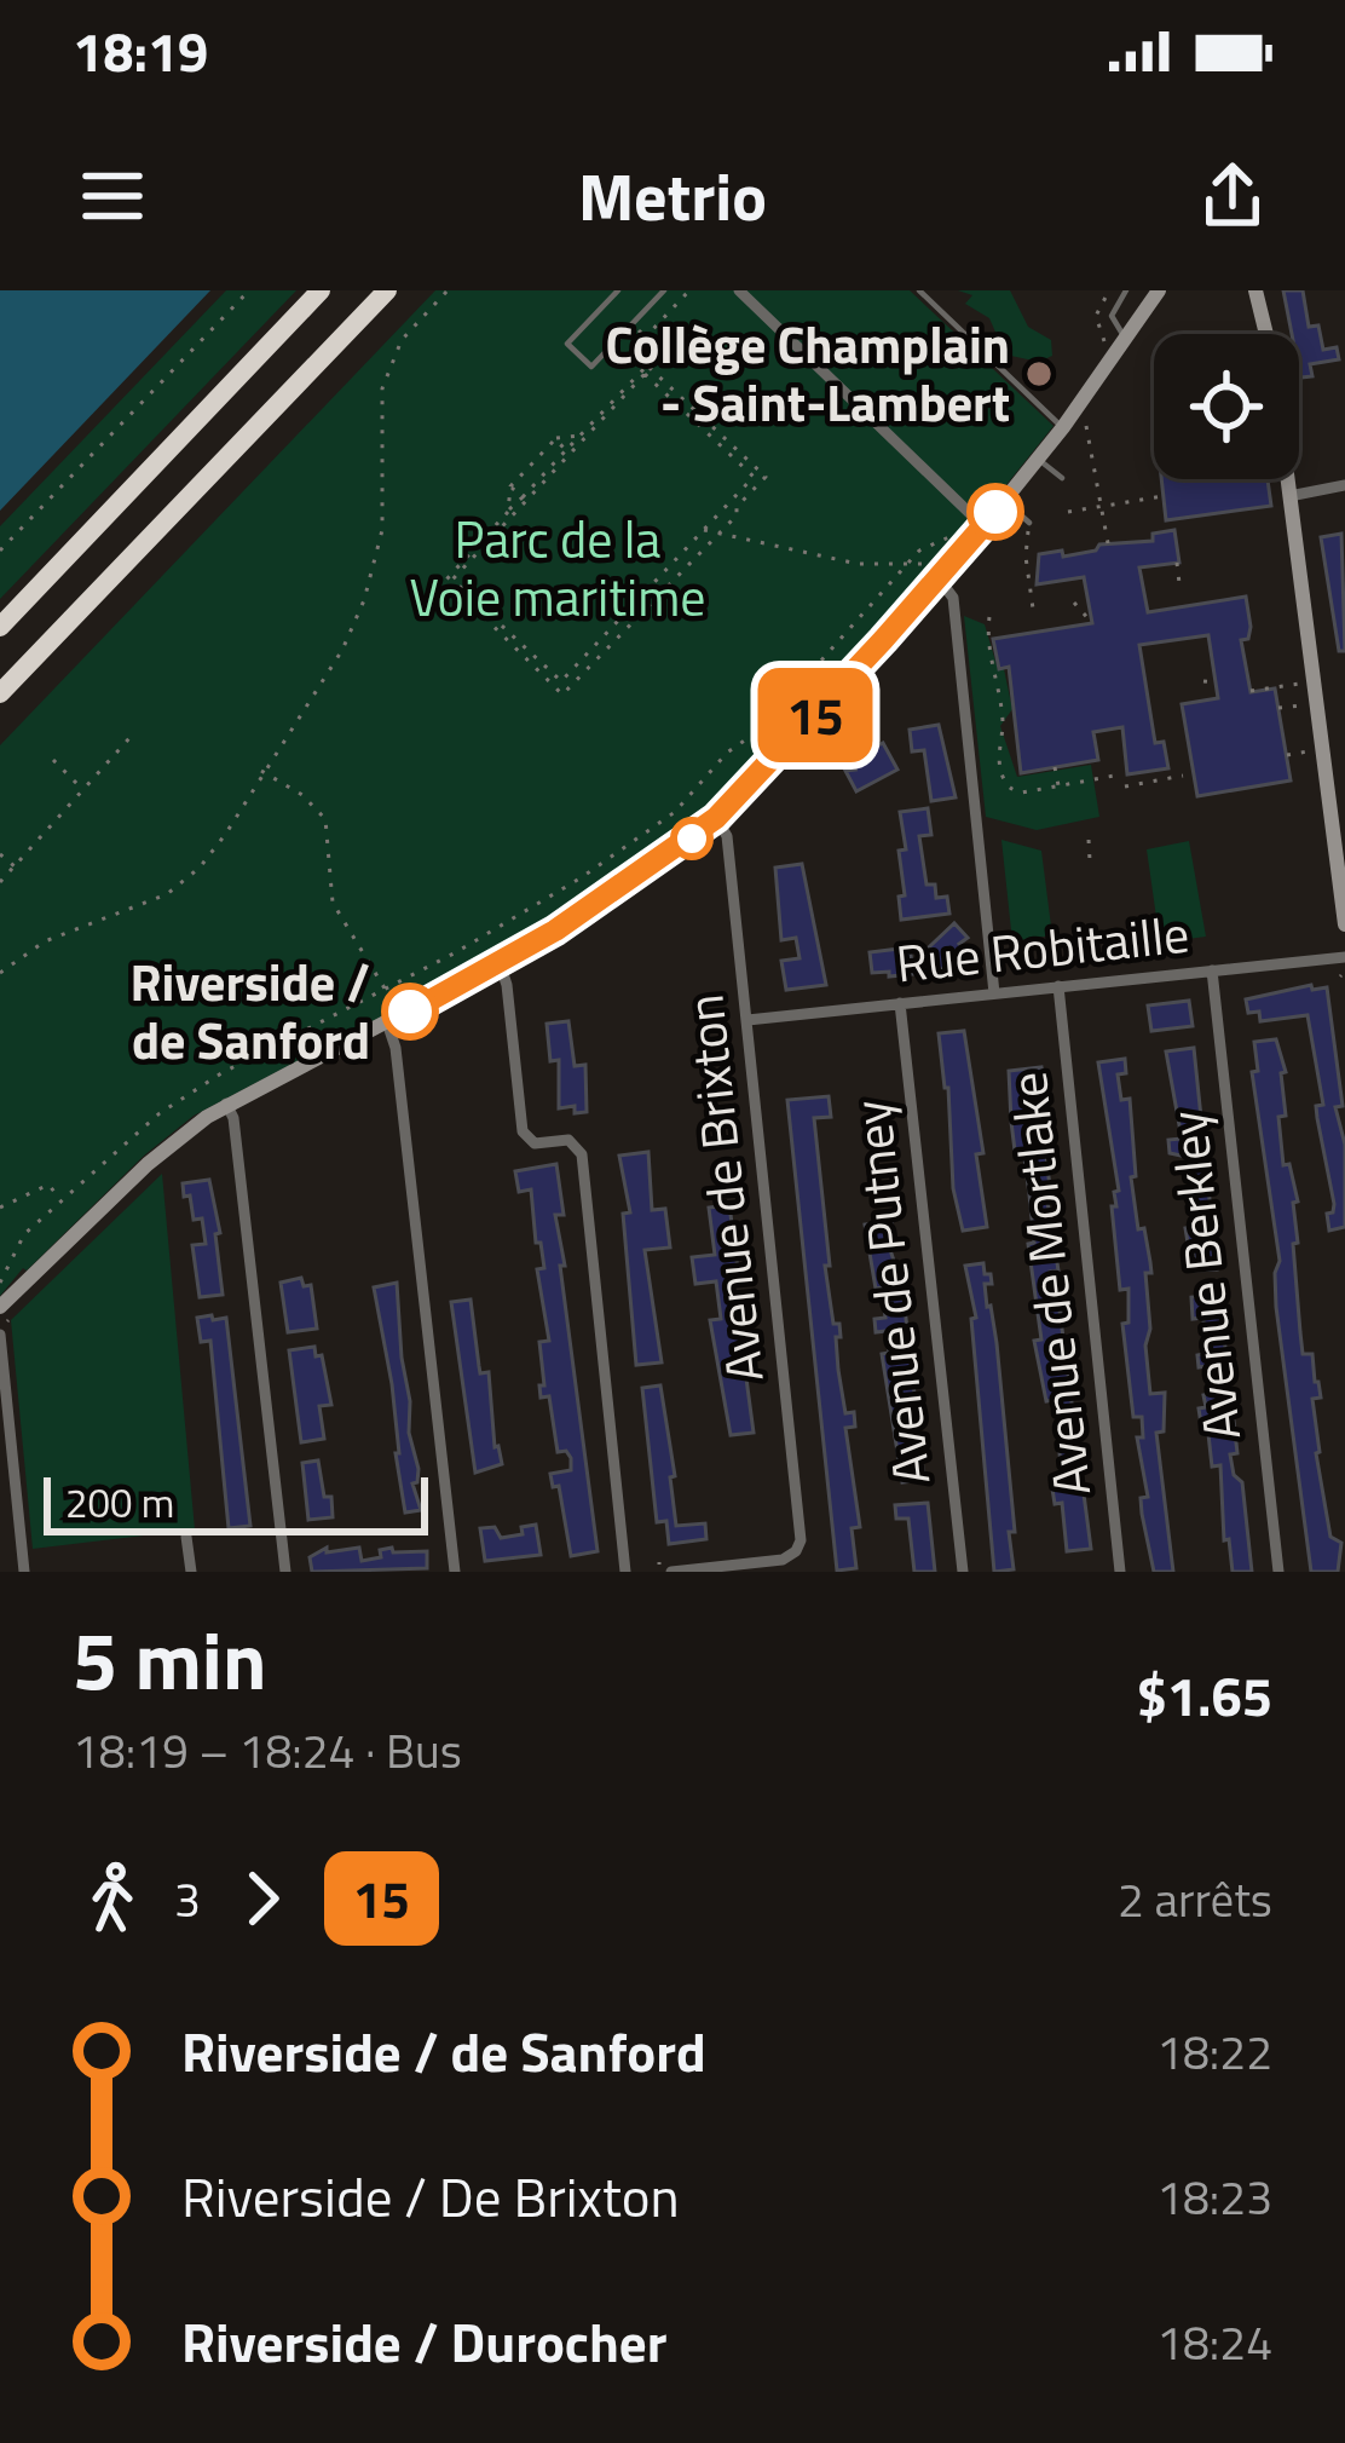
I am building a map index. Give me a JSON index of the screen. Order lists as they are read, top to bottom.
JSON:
{
  "streets": {
    "street": [
      "Rue Robitaille",
      "Avenue de Brixton",
      "Avenue Berkley",
      "Avenue de Mortlake",
      "Avenue de Putney"
    ]
  },
  "crossings": [
    ["Rue Robitaille", "Avenue de Brixton"],
    ["Rue Robitaille", "Avenue Berkley"],
    ["Rue Robitaille", "Avenue de Mortlake"],
    ["Rue Robitaille", "Avenue de Putney"]
  ],
  "parks": ["Parc de la Voie maritime"],
  "places": ["Collège Champlain - Saint-Lambert", "Riverside / de Sanford"],
  "lines": ["bus line 15"],
  "scale_bar": "200 m",
  "page": {
    "status": "18:19",
    "header": "Metrio",
    "on_map": "15",
    "scale": "200 m",
    "heading": ["5 min", "18:19 – 18:24 · Bus", "$1.65"],
    "legs": ["3", "15", "2 arrêts"],
    "list": [
      {
        "name": "Riverside / de Sanford",
        "value": "18:22"
      },
      {
        "name": "Riverside / De Brixton",
        "value": "18:23"
      },
      {
        "name": "Riverside / Durocher",
        "value": "18:24"
      }
    ]
  }
}
